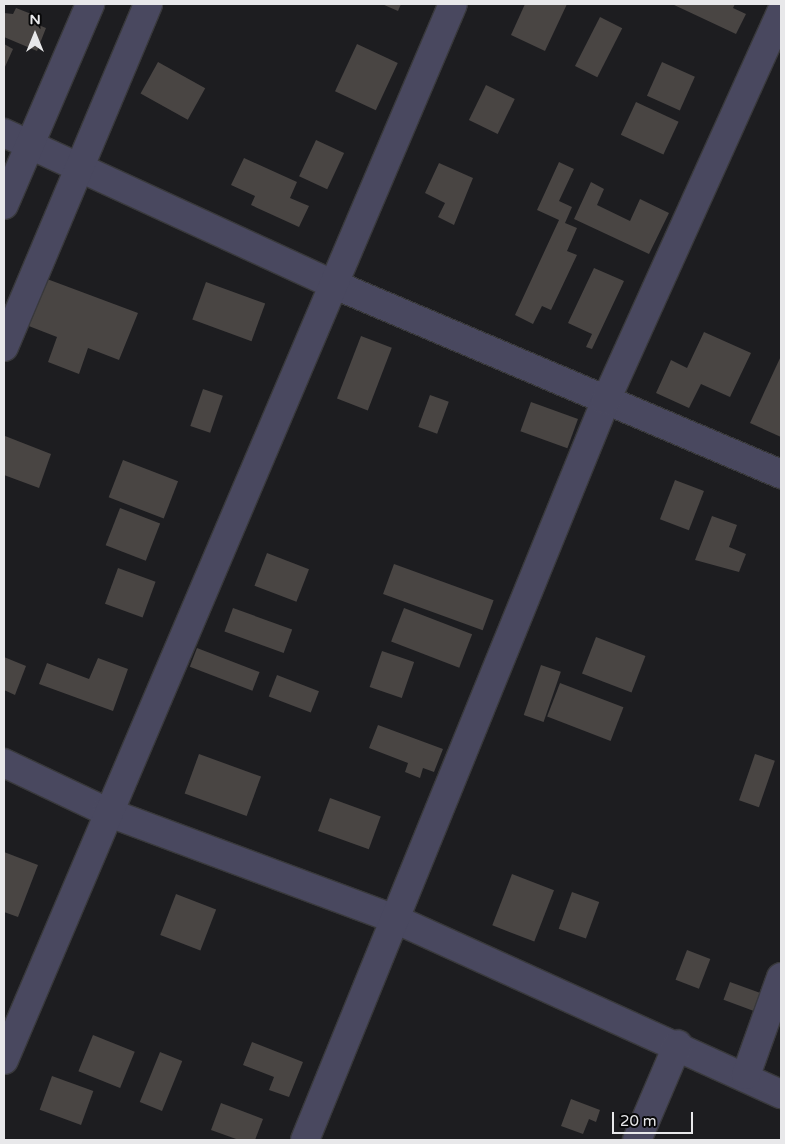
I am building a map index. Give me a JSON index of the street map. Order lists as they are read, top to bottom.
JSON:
{
  "scale_bar": "20 m",
  "north": "top"
}
